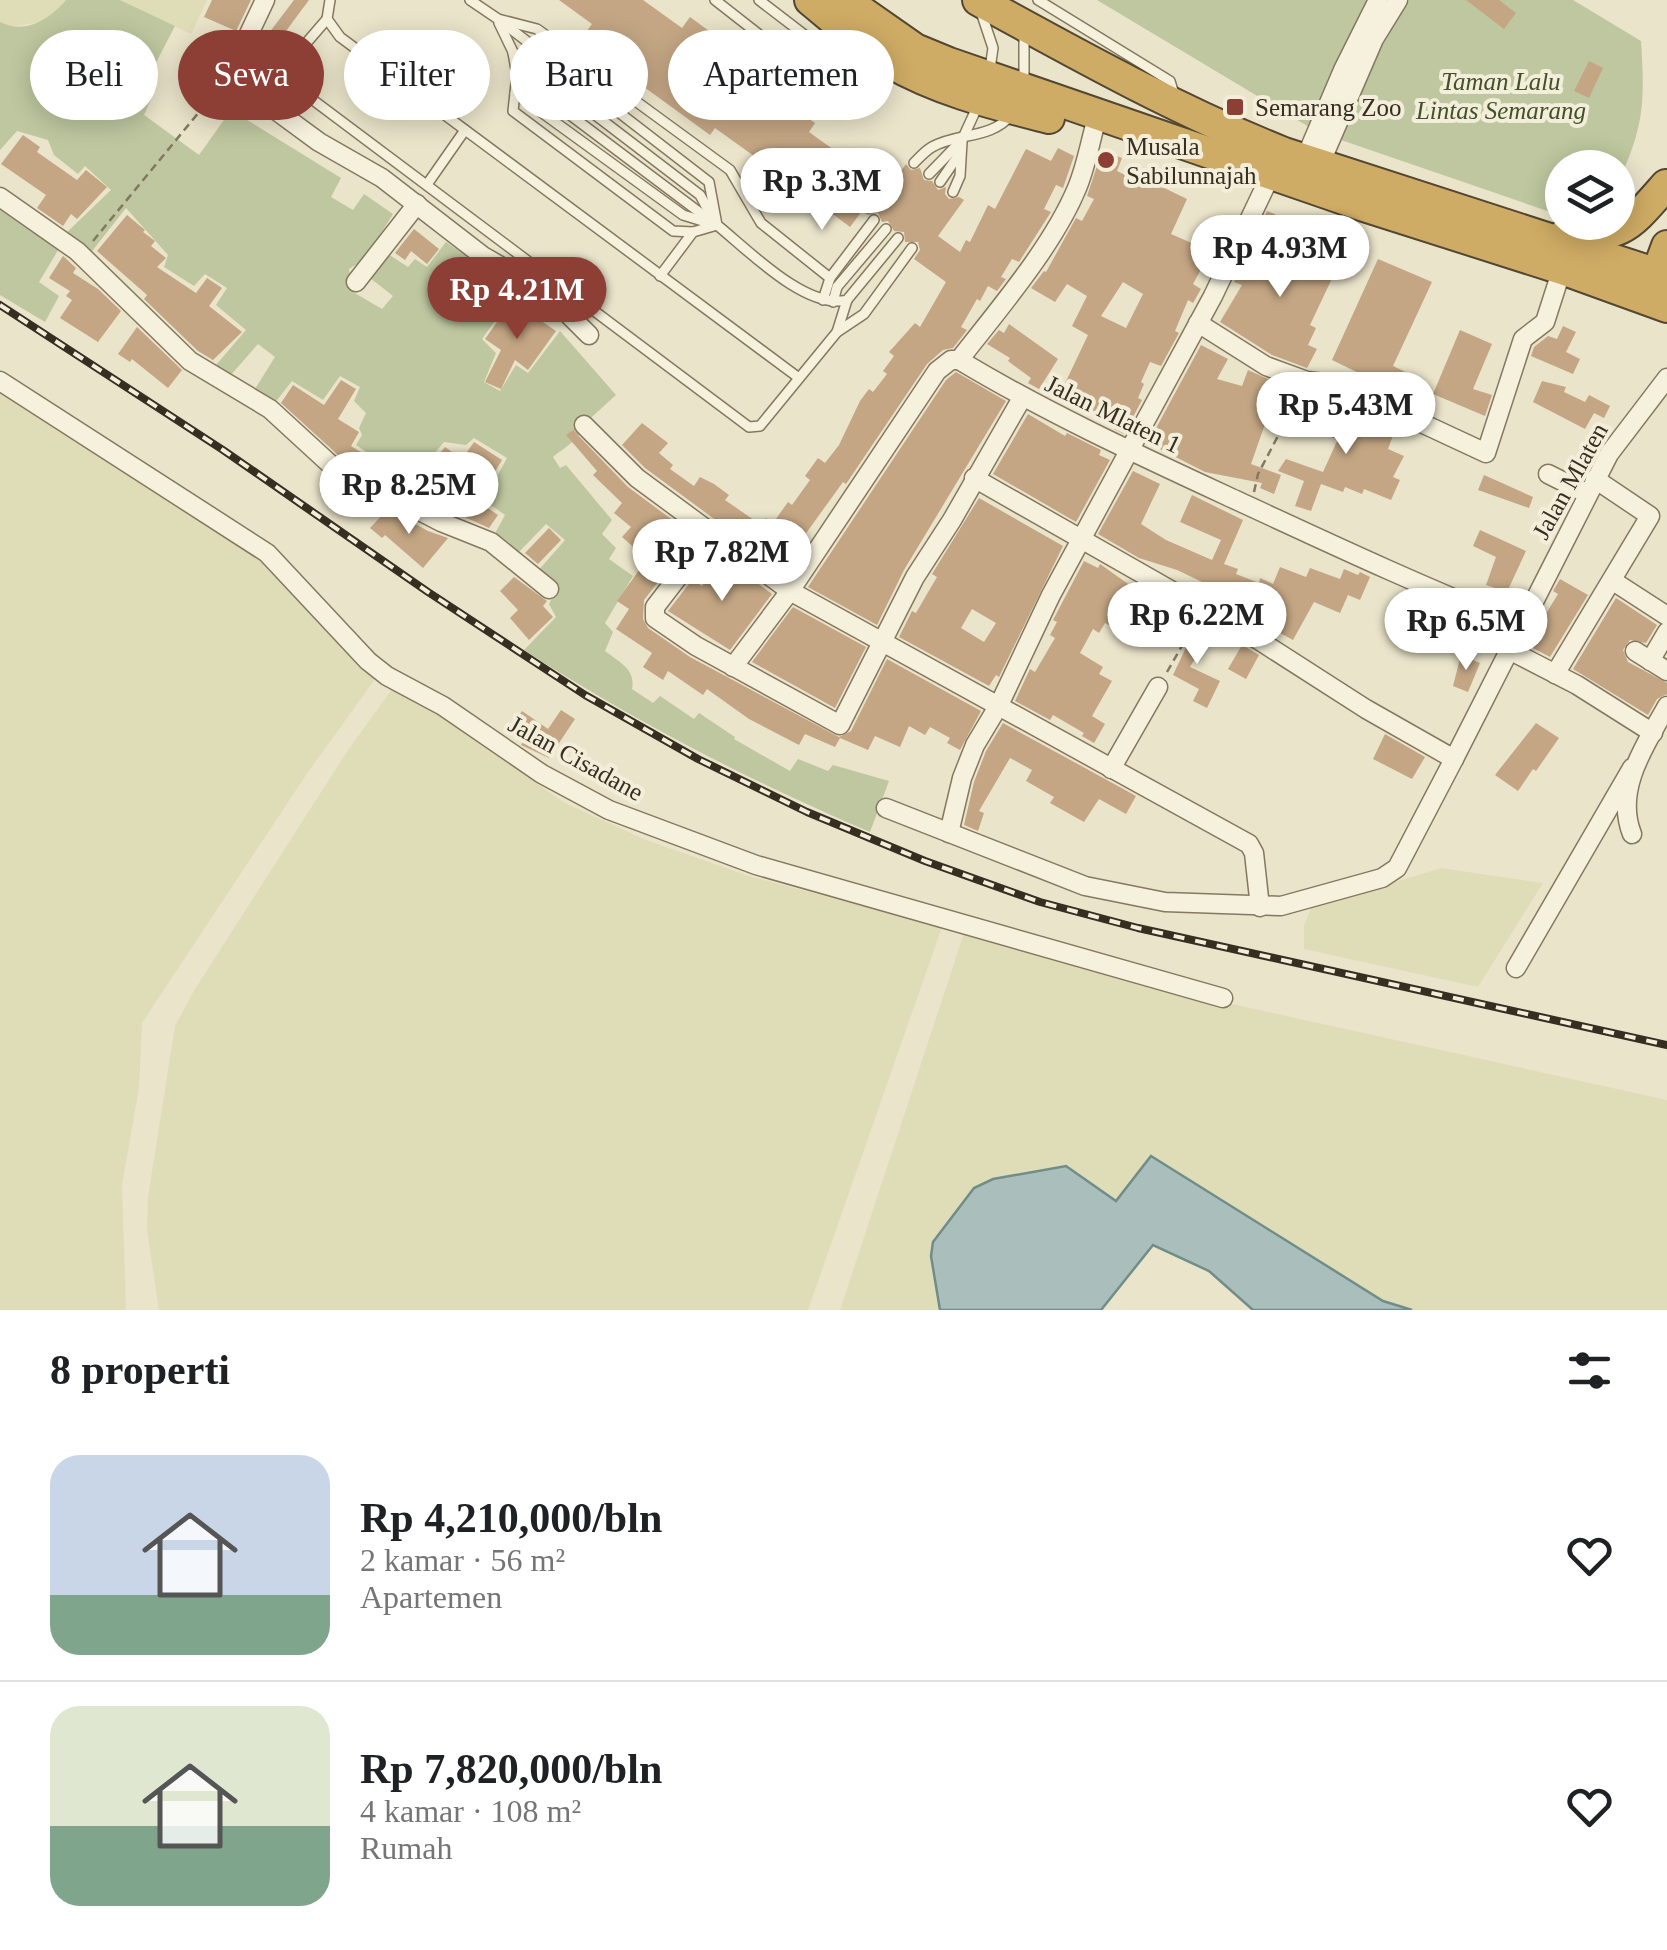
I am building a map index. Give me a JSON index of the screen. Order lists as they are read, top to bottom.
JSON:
{
  "streets": {
    "street": ["Jalan Mlaten 1", "Jalan Mlaten", "Jalan Cisadane"]
  },
  "crossings": [
    ["Jalan Mlaten 1", "Jalan Mlaten"]
  ],
  "parks": ["Taman Lalu Lintas Semarang"],
  "places": {
    "transit": ["Semarang Zoo"],
    "other": ["Musala Sabilunnajah"]
  },
  "page": {
    "chip": [
      "Beli",
      "Sewa",
      "Filter",
      "Baru",
      "Apartemen"
    ],
    "price": [
      "Rp 3.3M",
      "Rp 4.93M",
      "Rp 4.21M",
      "Rp 5.43M",
      "Rp 8.25M",
      "Rp 7.82M",
      "Rp 6.22M",
      "Rp 6.5M"
    ],
    "heading": "8 properti",
    "list": [
      {
        "name": "Rp 4,210,000/bln",
        "note": "2 kamar · 56 m² · Apartemen"
      },
      {
        "name": "Rp 7,820,000/bln",
        "note": "4 kamar · 108 m² · Rumah"
      }
    ]
  }
}
